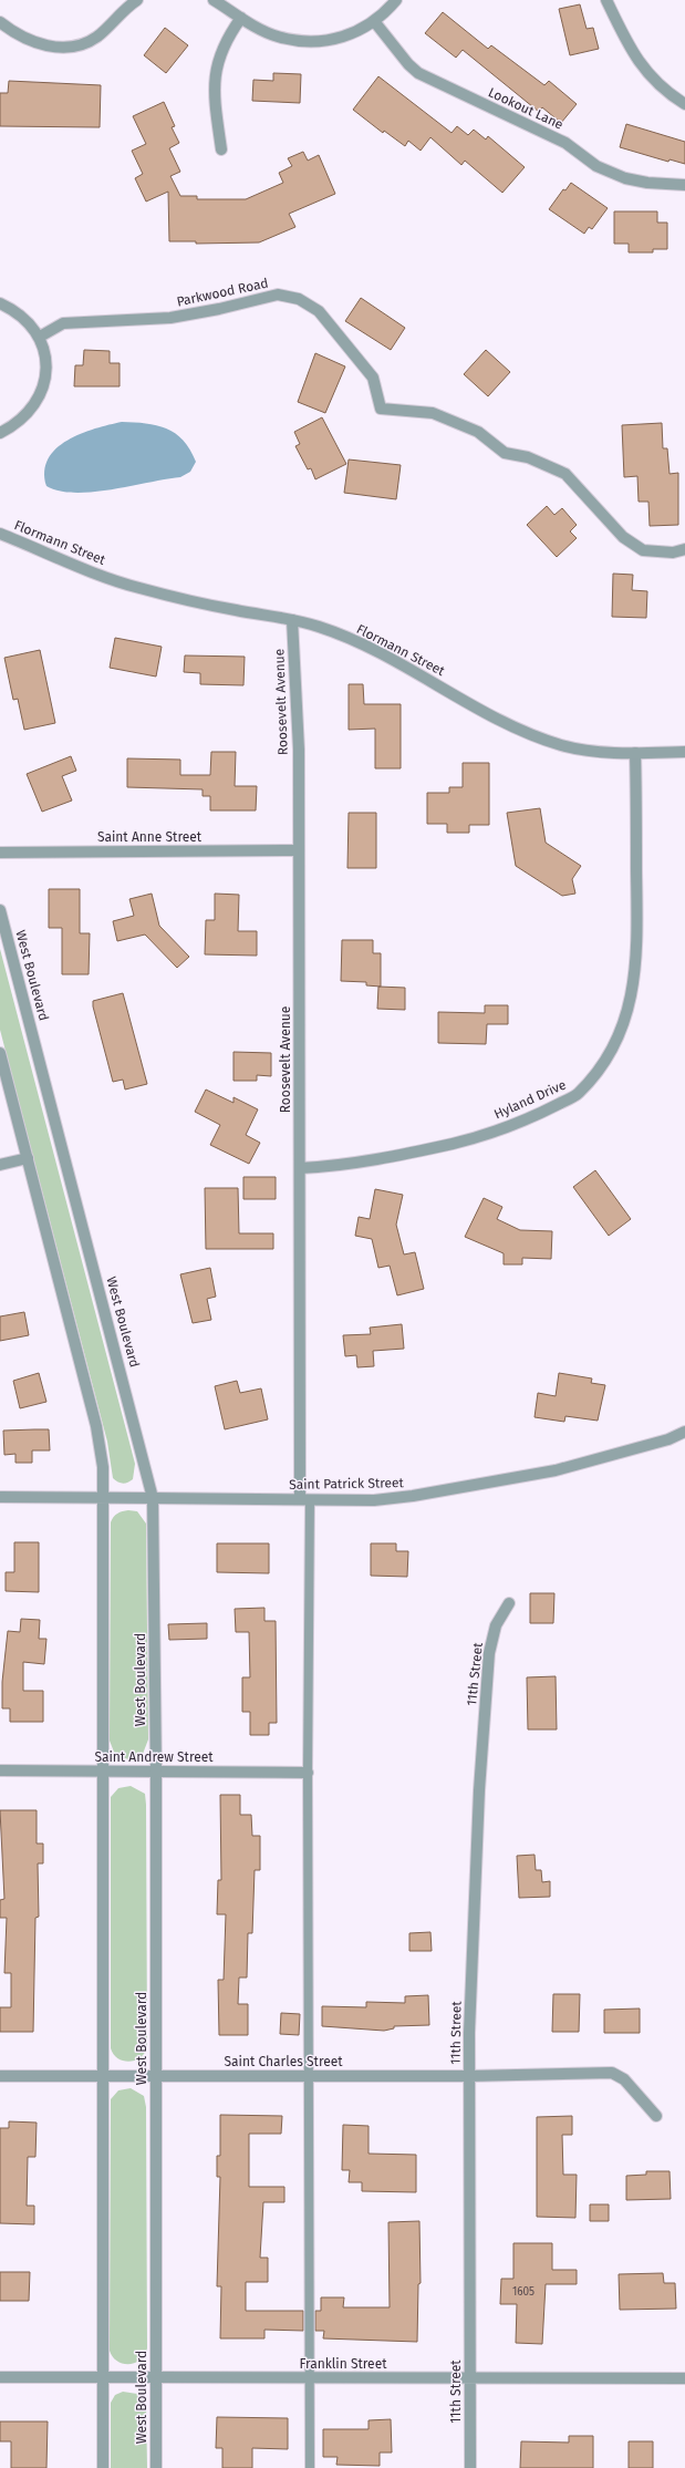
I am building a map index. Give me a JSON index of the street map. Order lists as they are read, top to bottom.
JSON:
{
  "streets": {
    "street": [
      "Lookout Lane",
      "Parkwood Road",
      "Flormann Street",
      "Roosevelt Avenue",
      "Saint Anne Street",
      "West Boulevard",
      "Hyland Drive",
      "Saint Patrick Street",
      "11th Street",
      "Saint Andrew Street",
      "Saint Charles Street",
      "Franklin Street"
    ]
  },
  "crossings": [
    ["Flormann Street", "Roosevelt Avenue"],
    ["Flormann Street", "Hyland Drive"],
    ["Roosevelt Avenue", "Saint Anne Street"],
    ["Roosevelt Avenue", "Hyland Drive"],
    ["Roosevelt Avenue", "Saint Patrick Street"],
    ["West Boulevard", "Saint Patrick Street"],
    ["West Boulevard", "Saint Andrew Street"],
    ["West Boulevard", "Saint Charles Street"],
    ["West Boulevard", "Franklin Street"],
    ["11th Street", "Saint Charles Street"],
    ["11th Street", "Franklin Street"]
  ],
  "house_numbers": ["1605"]
}
